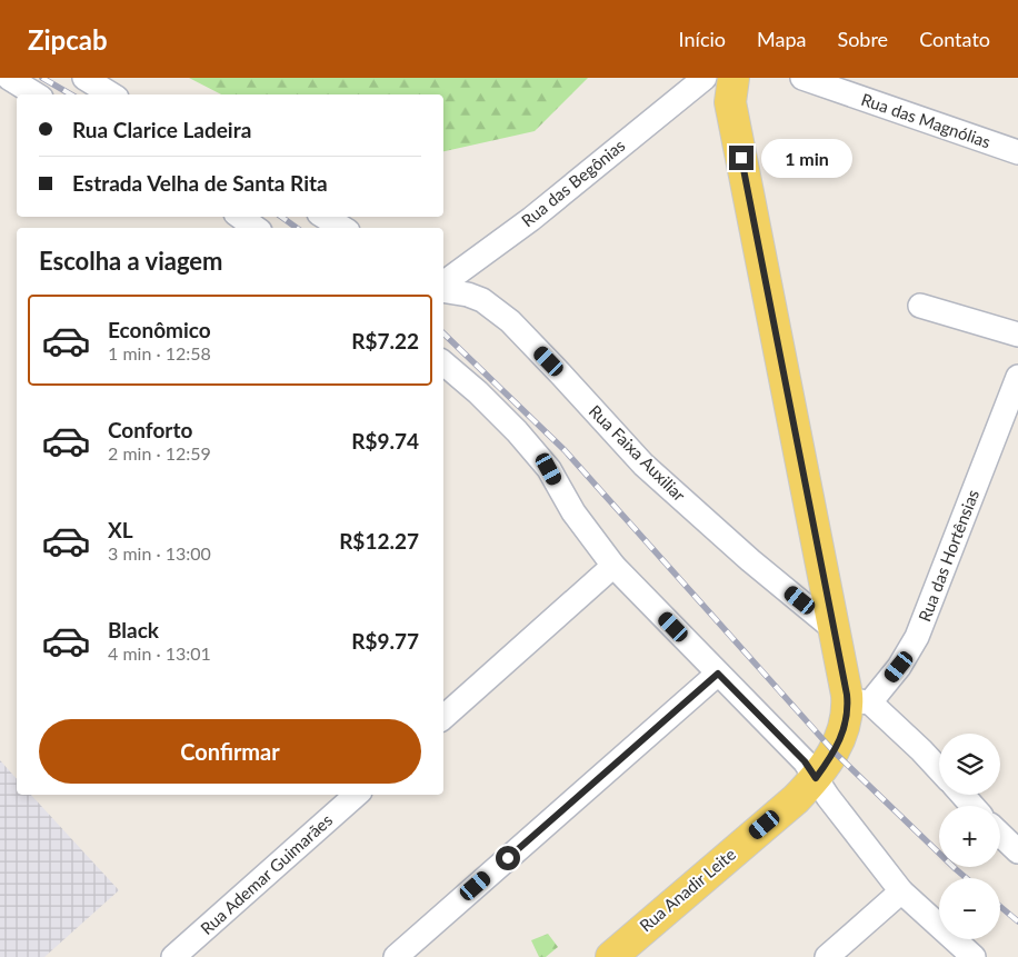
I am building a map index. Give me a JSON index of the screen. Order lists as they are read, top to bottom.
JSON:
{
  "streets": {
    "main road": ["Rua Anadir Leite"],
    "street": [
      "Rua das Magnólias",
      "Rua das Begônias",
      "Rua Faixa Auxiliar",
      "Rua das Hortênsias",
      "Rua Ademar Guimarães"
    ]
  },
  "crossings": [
    ["Rua Faixa Auxiliar", "Rua Anadir Leite"],
    ["Rua das Hortênsias", "Rua Anadir Leite"]
  ],
  "page": {
    "header": "Zipcab",
    "nav": [
      "Início",
      "Mapa",
      "Sobre",
      "Contato"
    ],
    "banner": ["Rua Clarice Ladeira", "Estrada Velha de Santa Rita"],
    "bubble": "1 min",
    "heading": "Escolha a viagem",
    "list": [
      {
        "name": "Econômico",
        "note": "1 min · 12:58",
        "value": "R$7.22"
      },
      {
        "name": "Conforto",
        "note": "2 min · 12:59",
        "value": "R$9.74"
      },
      {
        "name": "XL",
        "note": "3 min · 13:00",
        "value": "R$12.27"
      },
      {
        "name": "Black",
        "note": "4 min · 13:01",
        "value": "R$9.77"
      }
    ],
    "buttons": "Confirmar",
    "map_buttons": ["+", "−"]
  }
}
